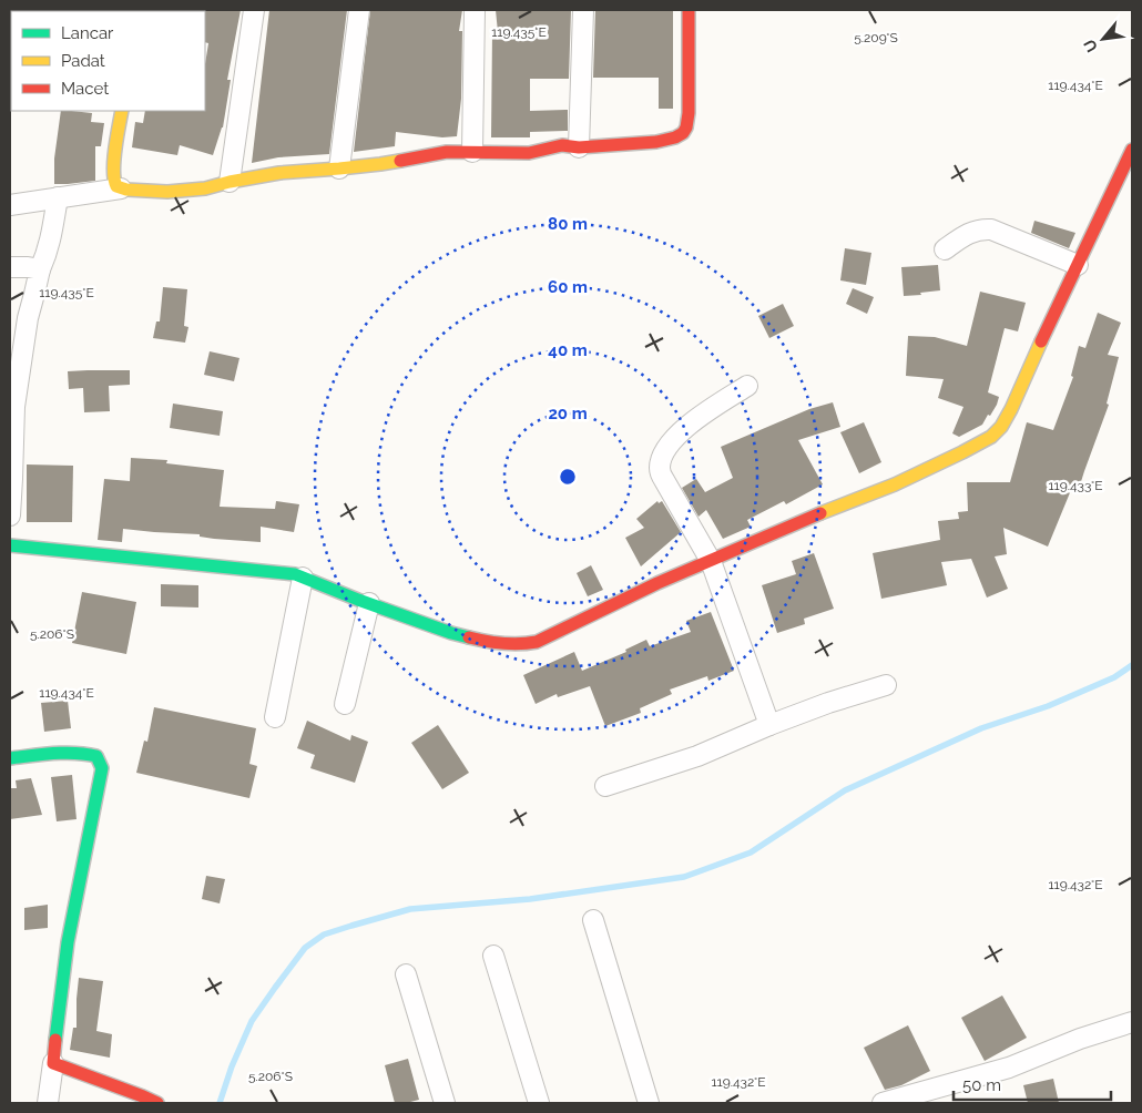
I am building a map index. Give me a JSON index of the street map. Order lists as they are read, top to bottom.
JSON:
{
  "legend": ["Lancar", "Padat", "Macet"],
  "scale_bar": "50 m",
  "north": "bottom left",
  "coordinates": [
    "119.435°E",
    "5.209°S",
    "119.434°E",
    "119.433°E",
    "5.206°S",
    "119.432°E"
  ],
  "rings": [
    "80 m",
    "60 m",
    "40 m",
    "20 m"
  ]
}
